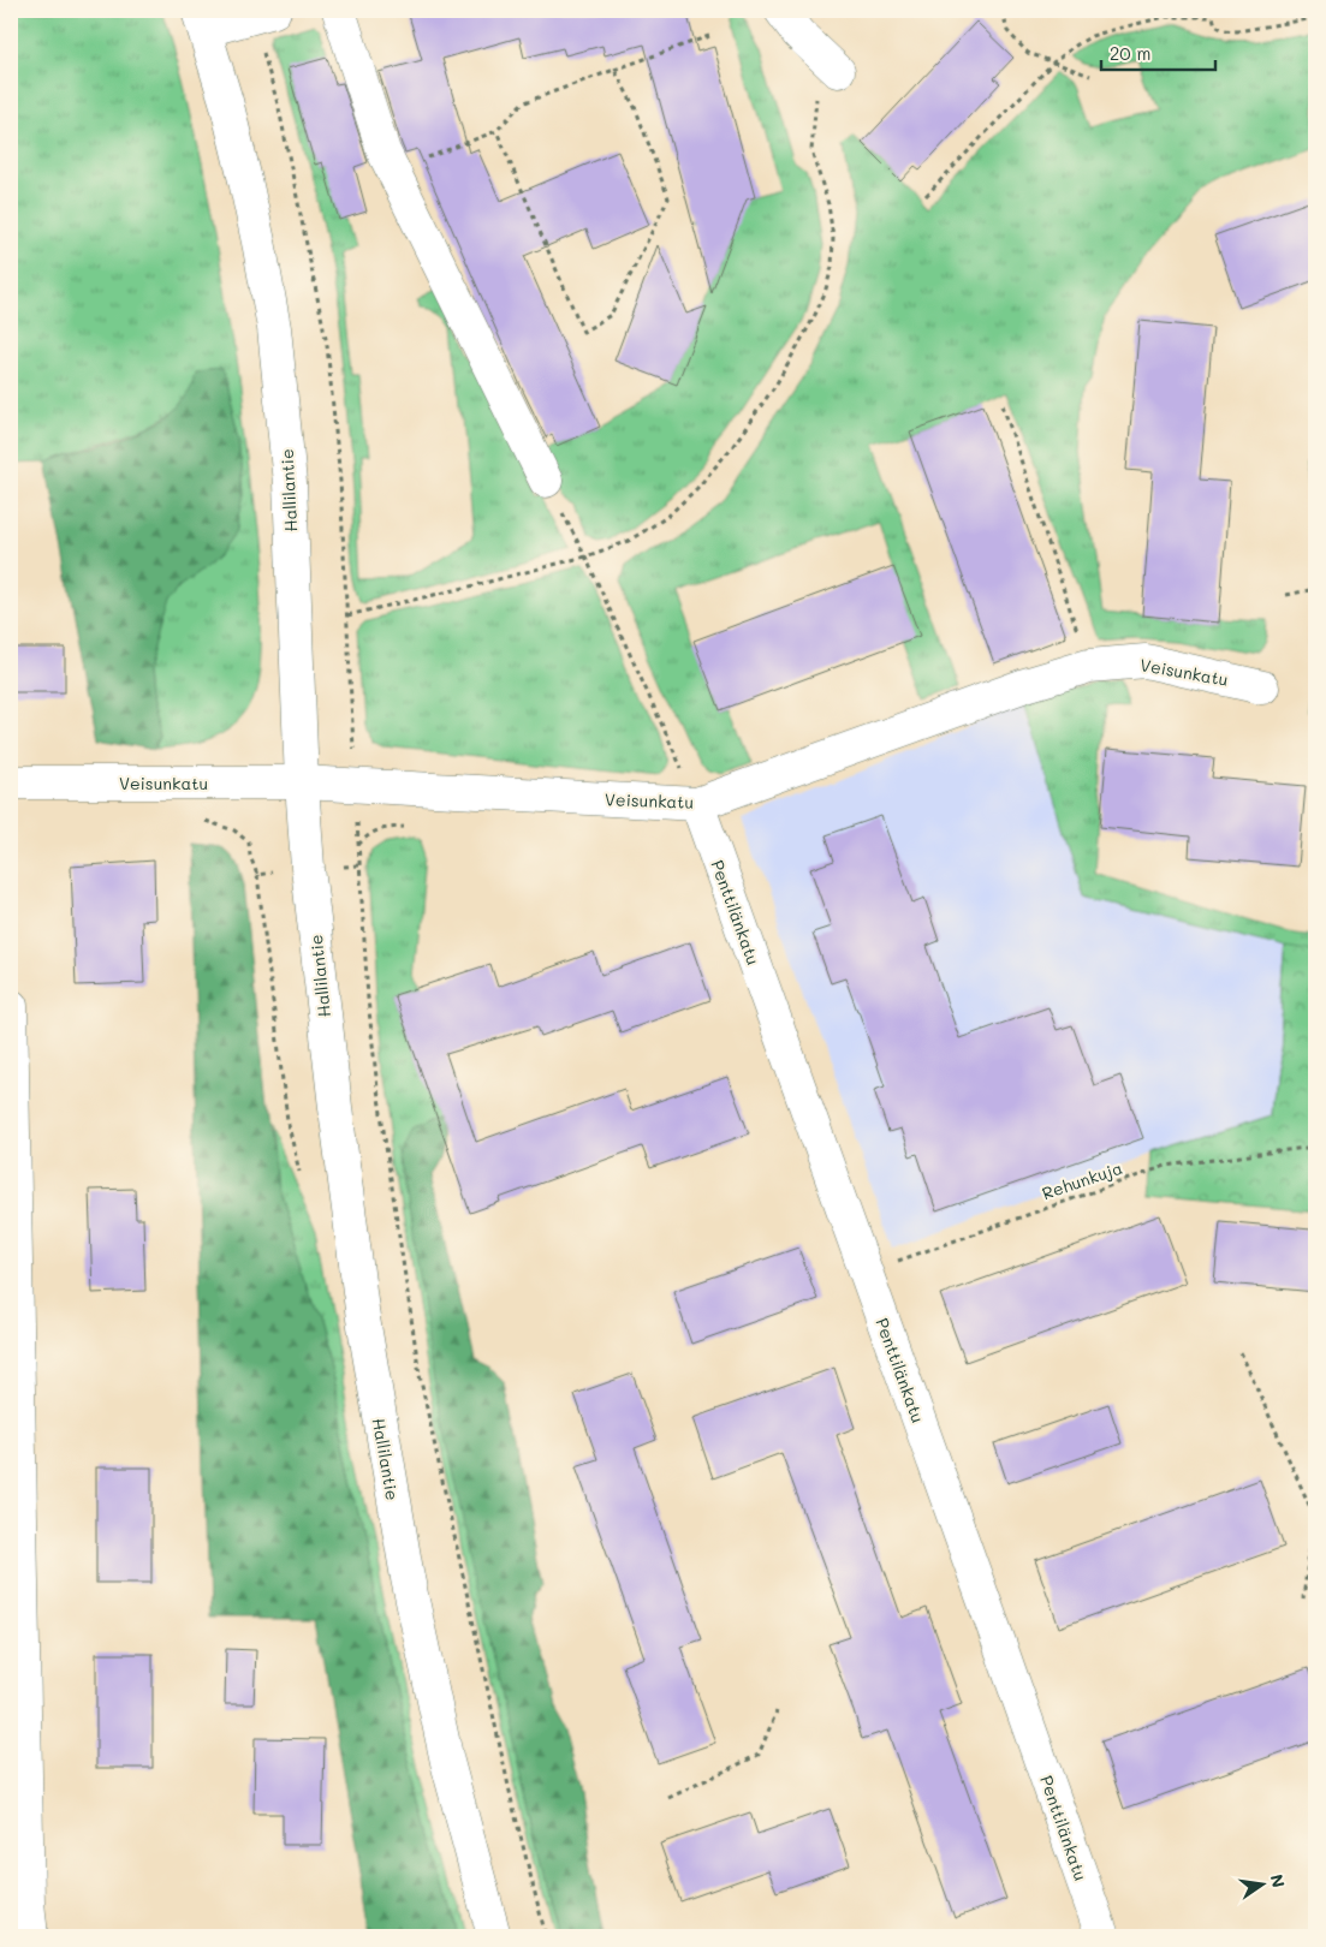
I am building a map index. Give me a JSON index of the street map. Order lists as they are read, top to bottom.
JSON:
{
  "streets": {
    "street": ["Hallilantie", "Veisunkatu", "Penttilänkatu"],
    "path": ["Rehunkuja"]
  },
  "crossings": [
    ["Hallilantie", "Veisunkatu"],
    ["Veisunkatu", "Penttilänkatu"],
    ["Penttilänkatu", "Rehunkuja"]
  ],
  "scale_bar": "20 m",
  "north": "right"
}
